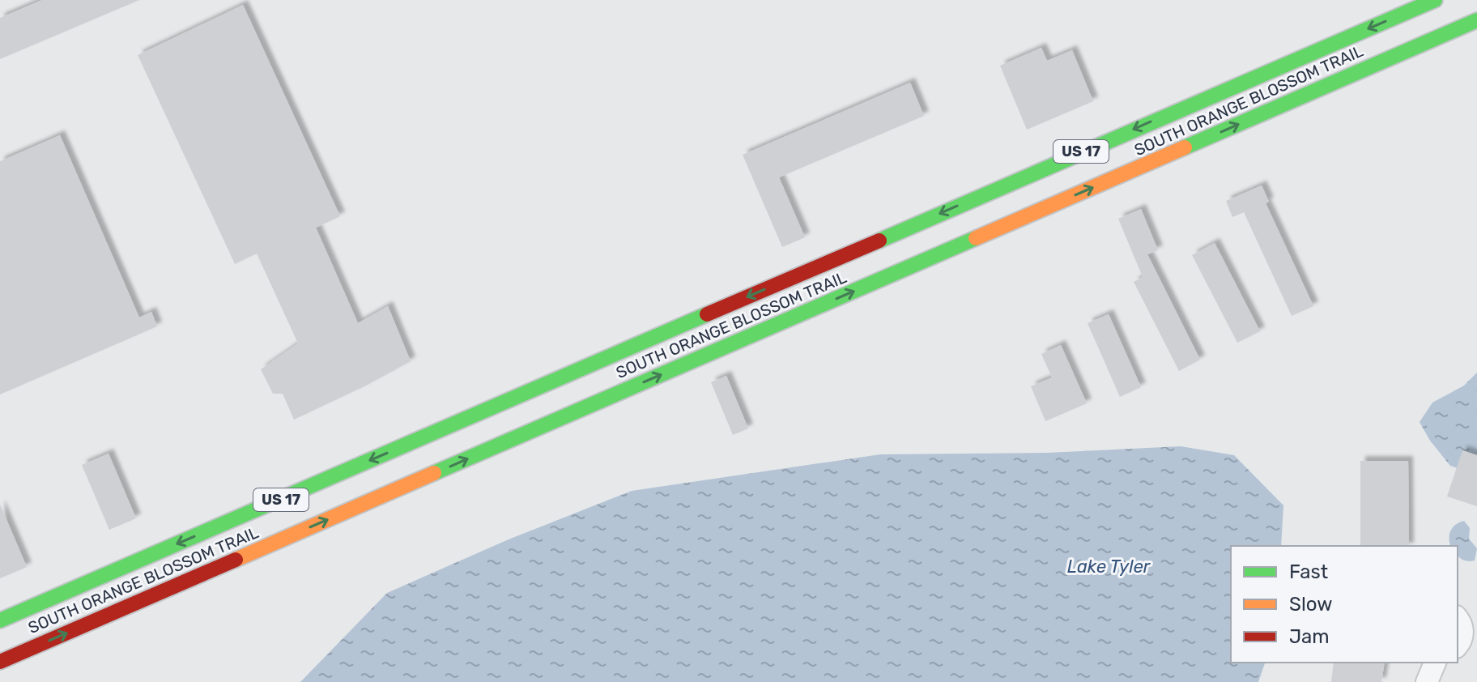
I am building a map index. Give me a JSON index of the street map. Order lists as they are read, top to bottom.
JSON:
{
  "streets": {
    "main road": ["SOUTH ORANGE BLOSSOM TRAIL", "US 17"]
  },
  "water": ["Lake Tyler"],
  "legend": ["Fast", "Slow", "Jam"]
}
